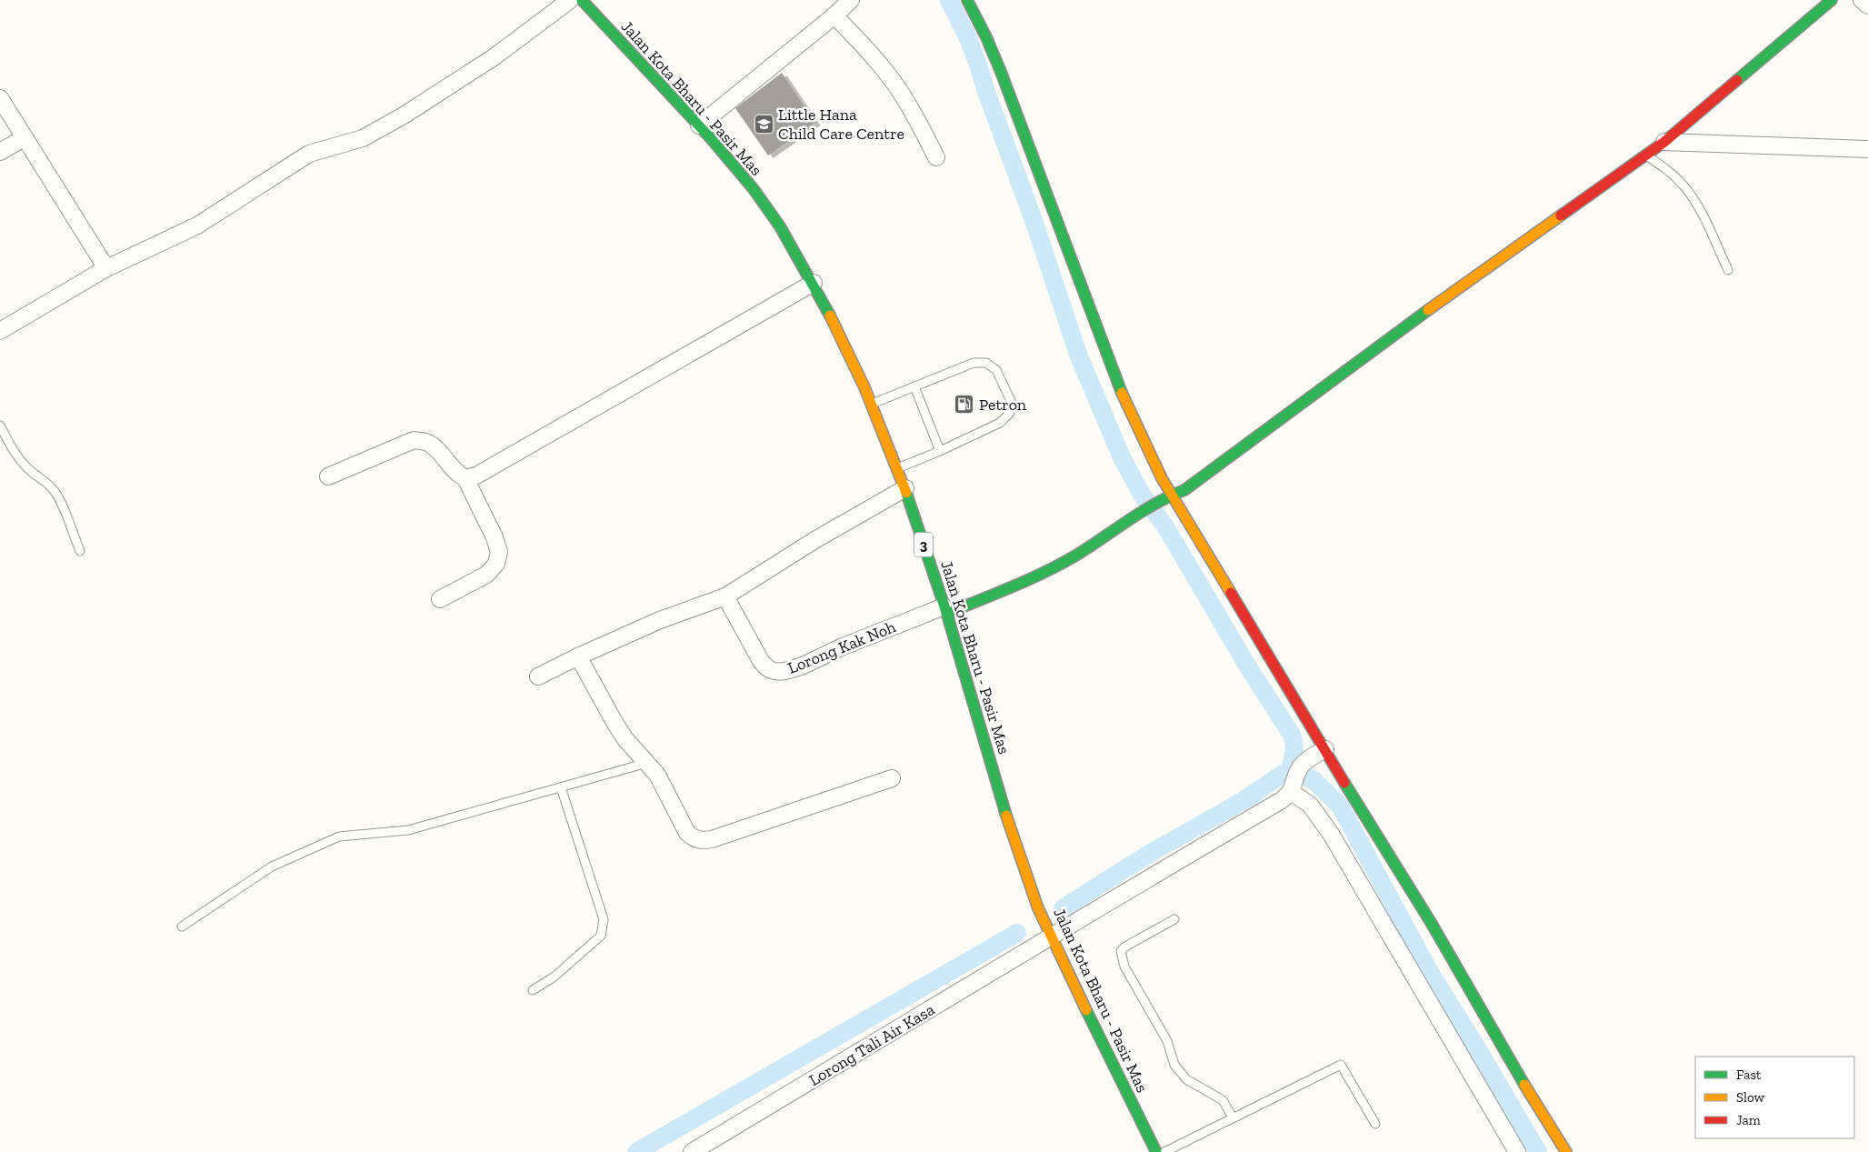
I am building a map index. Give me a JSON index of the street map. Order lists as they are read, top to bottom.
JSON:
{
  "streets": {
    "main road": ["Jalan Kota Bharu - Pasir Mas", "3"],
    "street": ["Lorong Kak Noh", "Lorong Tali Air Kasa"]
  },
  "crossings": [
    ["Jalan Kota Bharu - Pasir Mas", "Lorong Kak Noh"],
    ["Jalan Kota Bharu - Pasir Mas", "Lorong Tali Air Kasa"]
  ],
  "places": {
    "school or university": ["Little Hana Child Care Centre"],
    "fuel station": ["Petron"]
  },
  "legend": ["Fast", "Slow", "Jam"]
}
